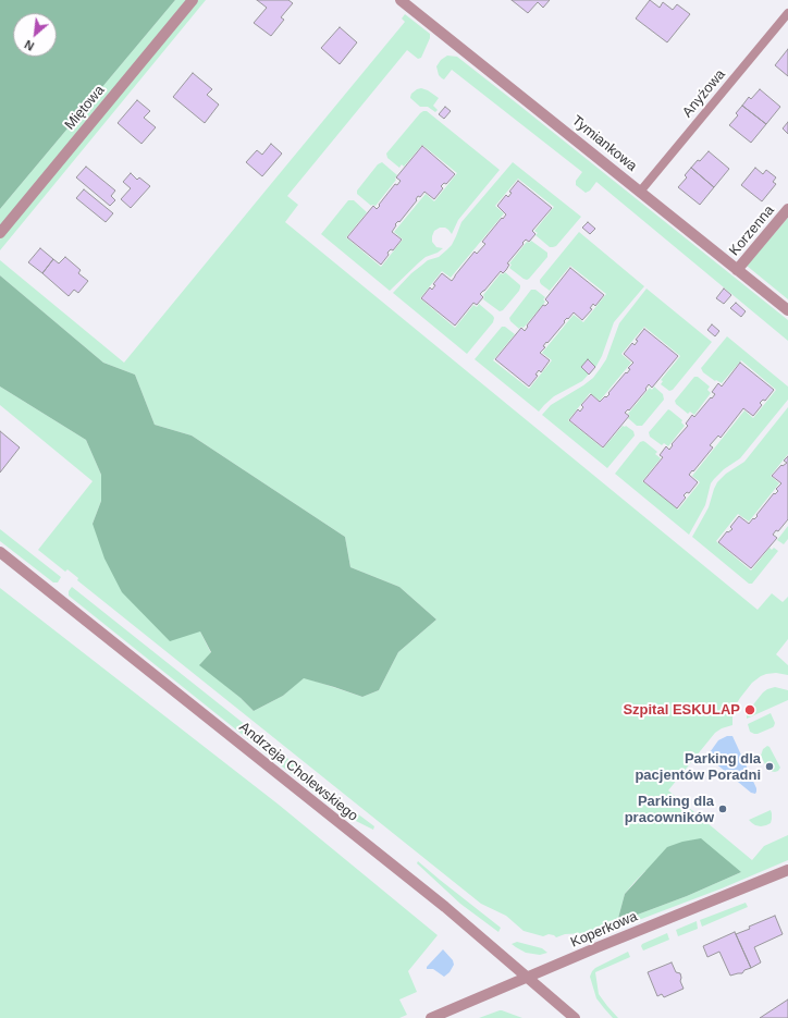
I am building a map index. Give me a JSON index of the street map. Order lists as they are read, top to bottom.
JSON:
{
  "streets": {
    "street": [
      "Miętowa",
      "Tymiankowa",
      "Korzenna",
      "Andrzeja Cholewskiego",
      "Koperkowa"
    ],
    "lane": ["Anyżowa"]
  },
  "crossings": [
    ["Anyżowa", "Tymiankowa"],
    ["Tymiankowa", "Korzenna"],
    ["Andrzeja Cholewskiego", "Koperkowa"]
  ],
  "places": ["Szpital ESKULAP", "Parking dla pacjentów Poradni", "Parking dla pracowników"],
  "north": "bottom left"
}
